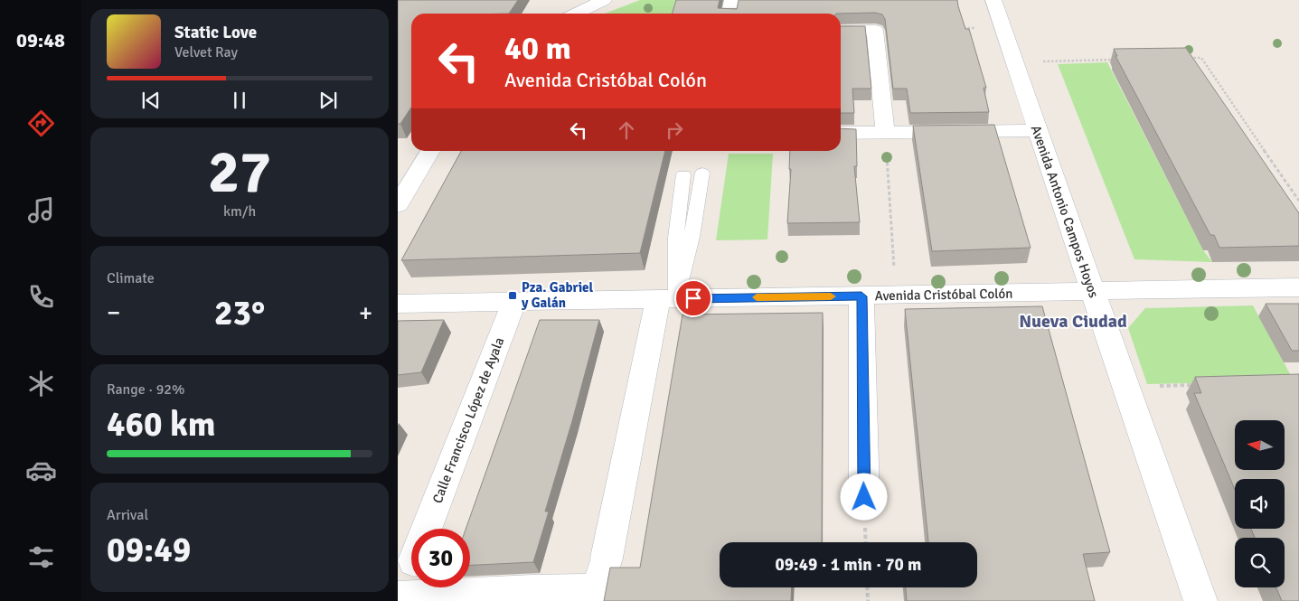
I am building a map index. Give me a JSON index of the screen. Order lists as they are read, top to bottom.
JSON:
{
  "streets": {
    "street": ["Avenida Antonio Campos Hoyos", "Avenida Cristóbal Colón", "Calle Francisco López de Ayala"]
  },
  "crossings": [
    ["Avenida Antonio Campos Hoyos", "Avenida Cristóbal Colón"],
    ["Avenida Cristóbal Colón", "Calle Francisco López de Ayala"]
  ],
  "districts": ["Nueva Ciudad"],
  "places": {
    "transit": ["Pza. Gabriel y Galán"]
  },
  "north": "left",
  "page": {
    "tabs": "09:48",
    "turn": ["40 m", "Avenida Cristóbal Colón"],
    "song": ["Static Love", "Velvet Ray"],
    "tile": [
      ["27", "km/h"],
      "Climate",
      ["Range · 92%", "460 km"],
      ["Arrival", "09:49"]
    ],
    "heat": ["−", "23°", "+"],
    "limit": "30",
    "trip": "09:49 · 1 min · 70 m"
  }
}
